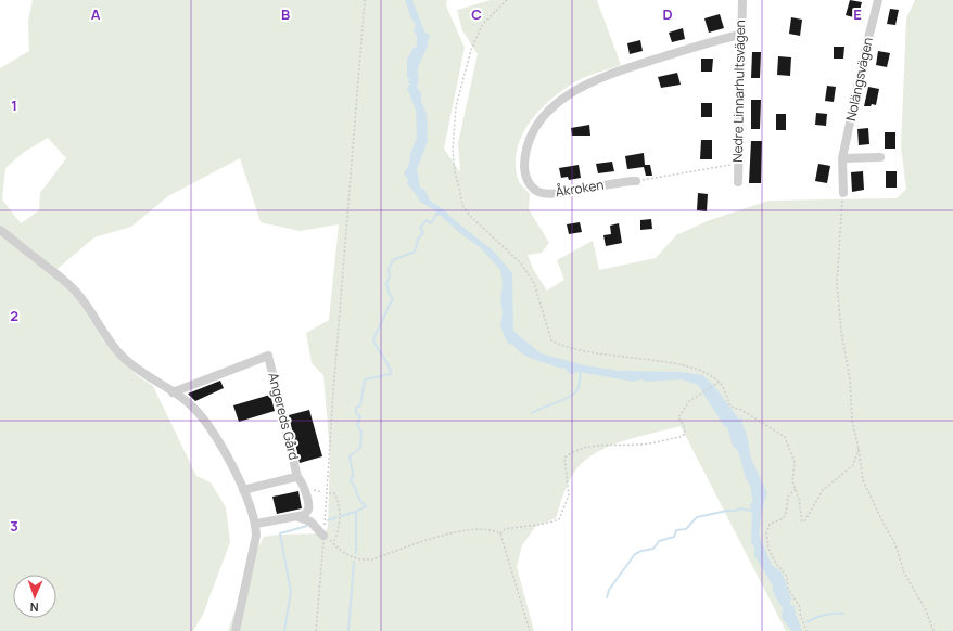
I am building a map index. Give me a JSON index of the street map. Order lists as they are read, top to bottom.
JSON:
{
  "streets": {
    "street": [
      "Nolängsvägen",
      "Nedre Linnarhultsvägen",
      "Åkroken",
      "Angereds Gård"
    ]
  },
  "crossings": [
    ["Nedre Linnarhultsvägen", "Åkroken"]
  ],
  "north": "bottom",
  "grid": {
    "columns": [
      "A",
      "B",
      "C",
      "D",
      "E"
    ],
    "rows": ["1", "2", "3"]
  }
}
